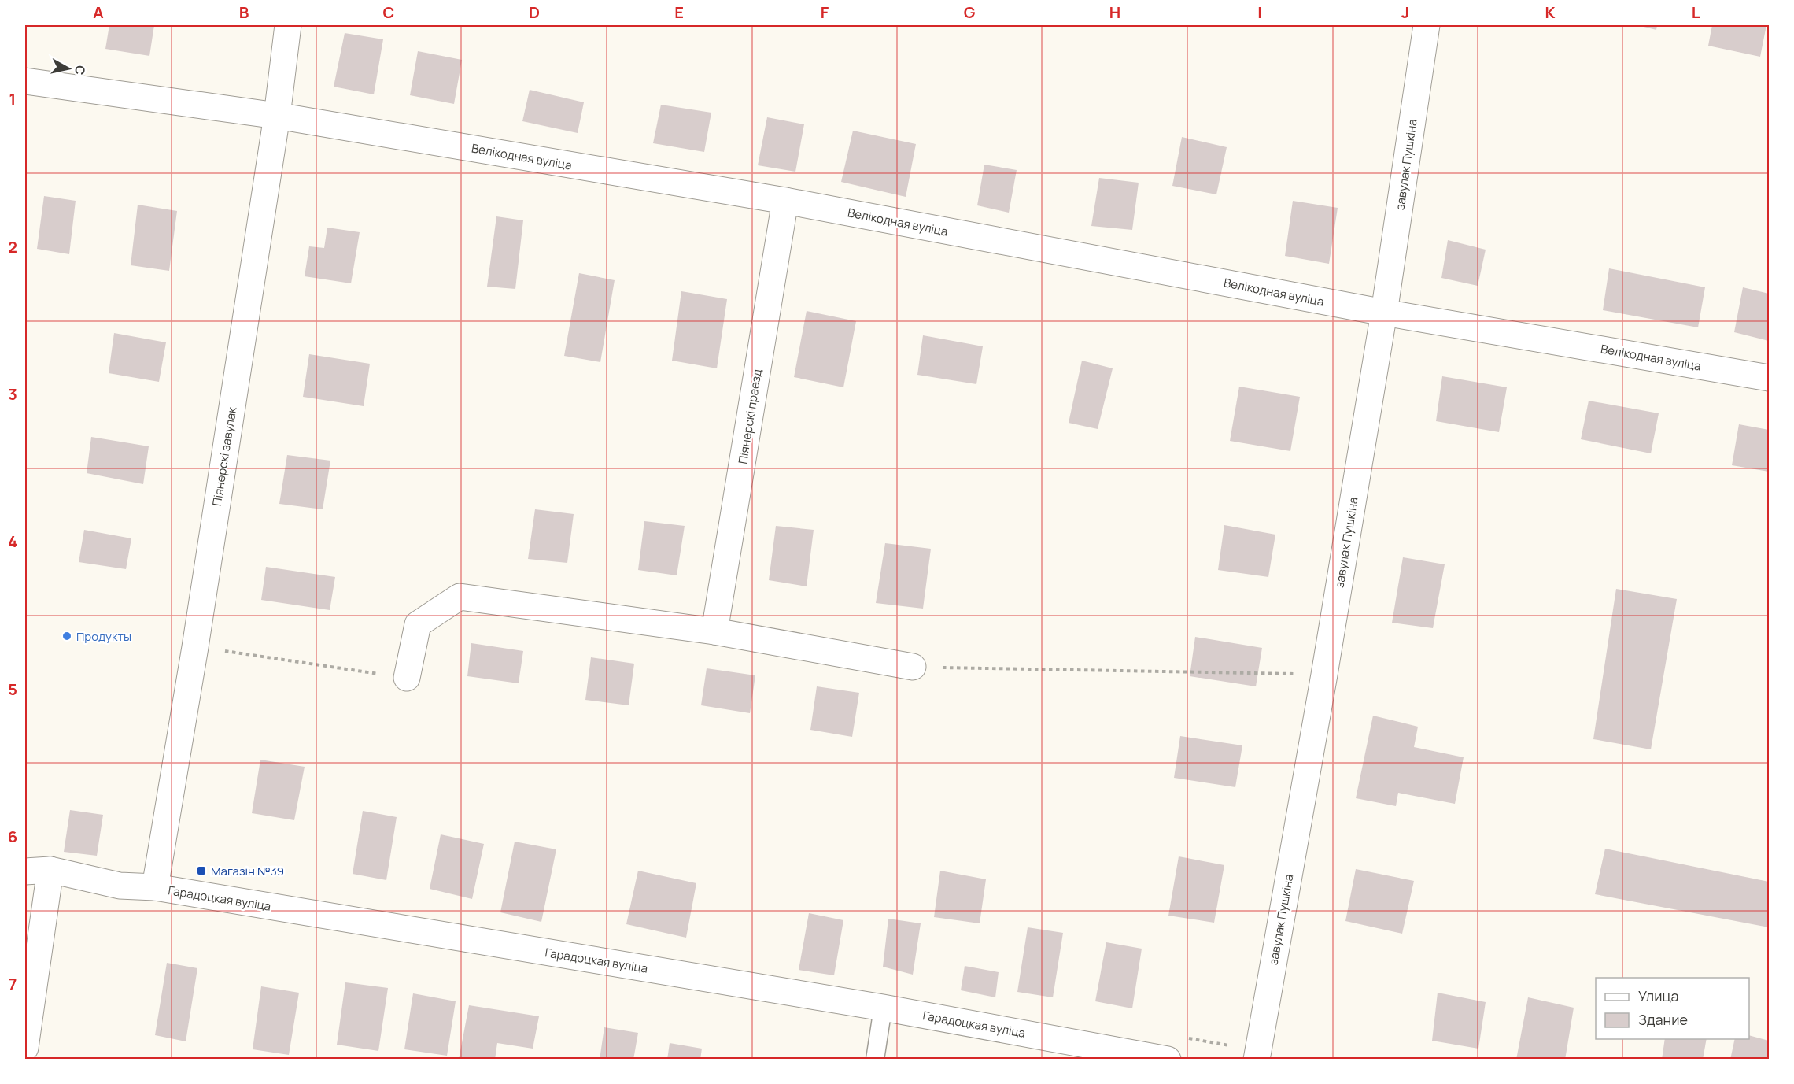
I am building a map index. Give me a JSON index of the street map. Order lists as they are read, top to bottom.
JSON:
{
  "streets": {
    "street": [
      "Велікодная вуліца",
      "завулак Пушкіна",
      "Піянерскі праезд",
      "Піянерскі завулак",
      "Гарадоцкая вуліца"
    ]
  },
  "crossings": [
    ["Велікодная вуліца", "завулак Пушкіна"],
    ["Велікодная вуліца", "Піянерскі праезд"],
    ["Велікодная вуліца", "Піянерскі завулак"],
    ["Піянерскі завулак", "Гарадоцкая вуліца"]
  ],
  "places": {
    "other": ["Продукты"],
    "transit": ["Магазін №39"]
  },
  "legend": ["Улица", "Здание"],
  "north": "right",
  "grid": {
    "columns": [
      "A",
      "B",
      "C",
      "D",
      "E",
      "F",
      "G",
      "H",
      "I",
      "J",
      "K",
      "L"
    ],
    "rows": [
      "1",
      "2",
      "3",
      "4",
      "5",
      "6",
      "7"
    ]
  }
}
